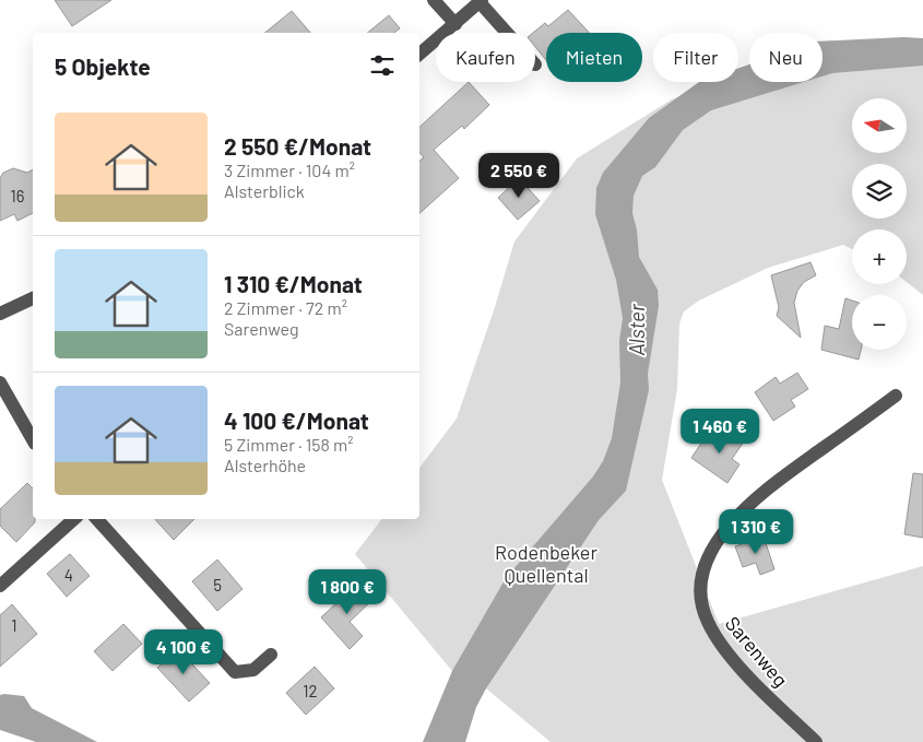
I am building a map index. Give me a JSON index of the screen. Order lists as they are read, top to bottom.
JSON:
{
  "streets": {
    "street": ["Sarenweg"]
  },
  "water": ["Alster"],
  "parks": ["Rodenbeker Quellental"],
  "house_numbers": [
    "16",
    "4",
    "5",
    "1",
    "12"
  ],
  "north": "left",
  "page": {
    "chip": [
      "Kaufen",
      "Mieten",
      "Filter",
      "Neu"
    ],
    "heading": "5 Objekte",
    "map_buttons": ["+", "−"],
    "list": [
      {
        "name": "2 550 €/Monat",
        "note": "3 Zimmer · 104 m² · Alsterblick"
      },
      {
        "name": "1 310 €/Monat",
        "note": "2 Zimmer · 72 m² · Sarenweg"
      },
      {
        "name": "4 100 €/Monat",
        "note": "5 Zimmer · 158 m² · Alsterhöhe"
      }
    ],
    "price": [
      "2 550 €",
      "1 460 €",
      "1 310 €",
      "1 800 €",
      "4 100 €"
    ]
  }
}
